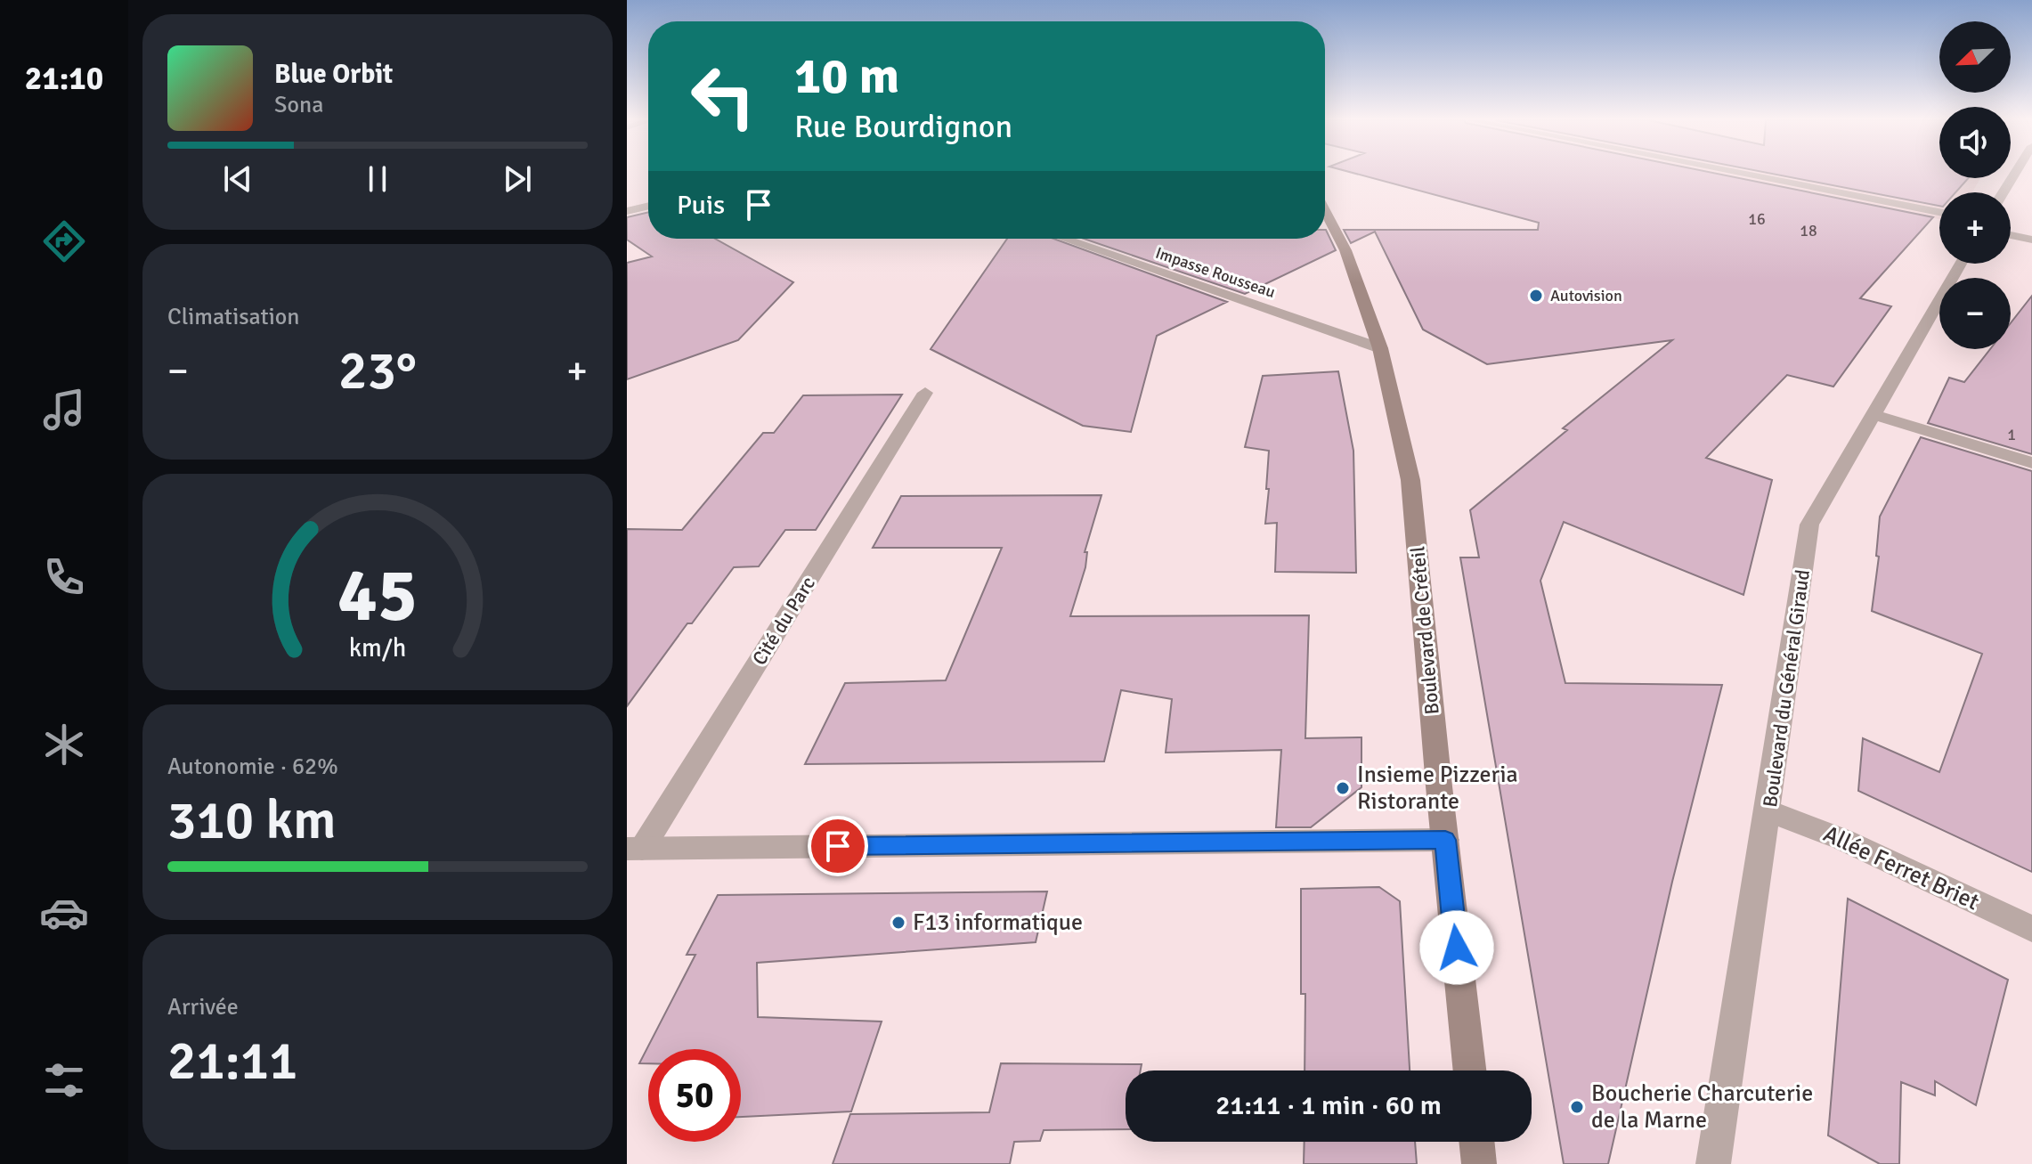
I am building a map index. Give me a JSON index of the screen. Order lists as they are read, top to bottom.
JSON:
{
  "streets": {
    "main road": ["Boulevard de Créteil"],
    "street": [
      "Impasse Rousseau",
      "Cité du Parc",
      "Boulevard du Général Giraud",
      "Allée Ferret Briet"
    ]
  },
  "crossings": [
    ["Impasse Rousseau", "Boulevard de Créteil"],
    ["Boulevard du Général Giraud", "Allée Ferret Briet"]
  ],
  "places": [
    "Autovision",
    "Insieme Pizzeria Ristorante",
    "F13 informatique",
    "Boucherie Charcuterie de la Marne"
  ],
  "house_numbers": ["16", "18", "1"],
  "north": "bottom left",
  "page": {
    "tabs": "21:10",
    "map_buttons": ["+", "−"],
    "turn": ["10 m", "Rue Bourdignon"],
    "song": ["Blue Orbit", "Sona"],
    "then": "Puis",
    "tile": [
      "Climatisation",
      ["Autonomie · 62%", "310 km"],
      ["Arrivée", "21:11"]
    ],
    "heat": ["−", "23°", "+"],
    "limit": "50",
    "trip": "21:11 · 1 min · 60 m",
    "gauge": ["45", "km/h"]
  }
}
